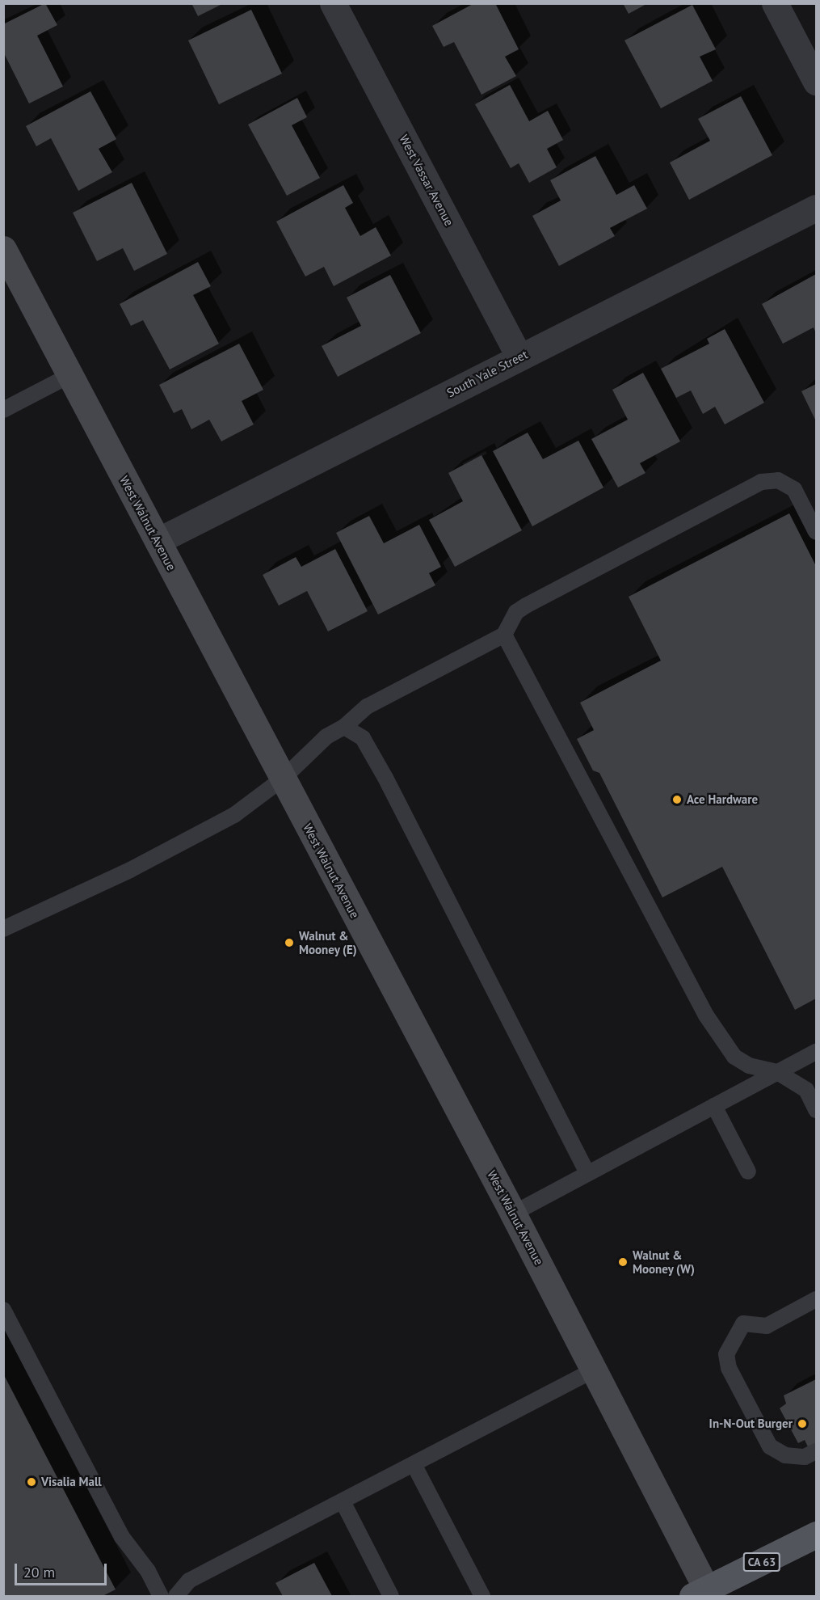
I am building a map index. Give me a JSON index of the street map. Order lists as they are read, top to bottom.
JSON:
{
  "streets": {
    "main road": ["West Walnut Avenue", "CA 63"],
    "street": ["West Vassar Avenue", "South Yale Street"]
  },
  "crossings": [
    ["West Vassar Avenue", "South Yale Street"],
    ["South Yale Street", "West Walnut Avenue"],
    ["West Walnut Avenue", "CA 63"]
  ],
  "places": [
    "Ace Hardware",
    "Walnut & Mooney (E)",
    "Walnut & Mooney (W)",
    "In-N-Out Burger",
    "Visalia Mall"
  ],
  "scale_bar": "20 m"
}
